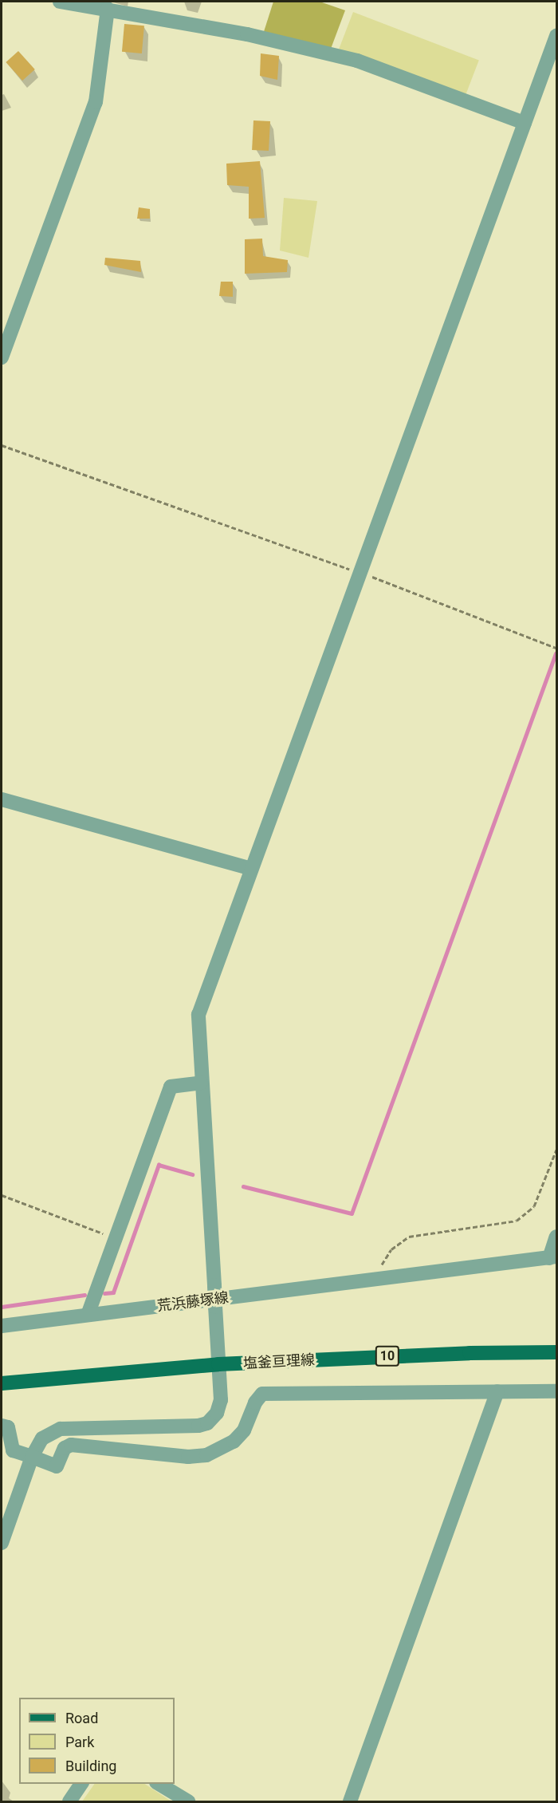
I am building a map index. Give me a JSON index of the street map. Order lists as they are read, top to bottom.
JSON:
{
  "streets": {
    "main road": ["10", "塩釜亘理線"],
    "street": ["荒浜藤塚線"]
  },
  "legend": ["Road", "Park", "Building"]
}
